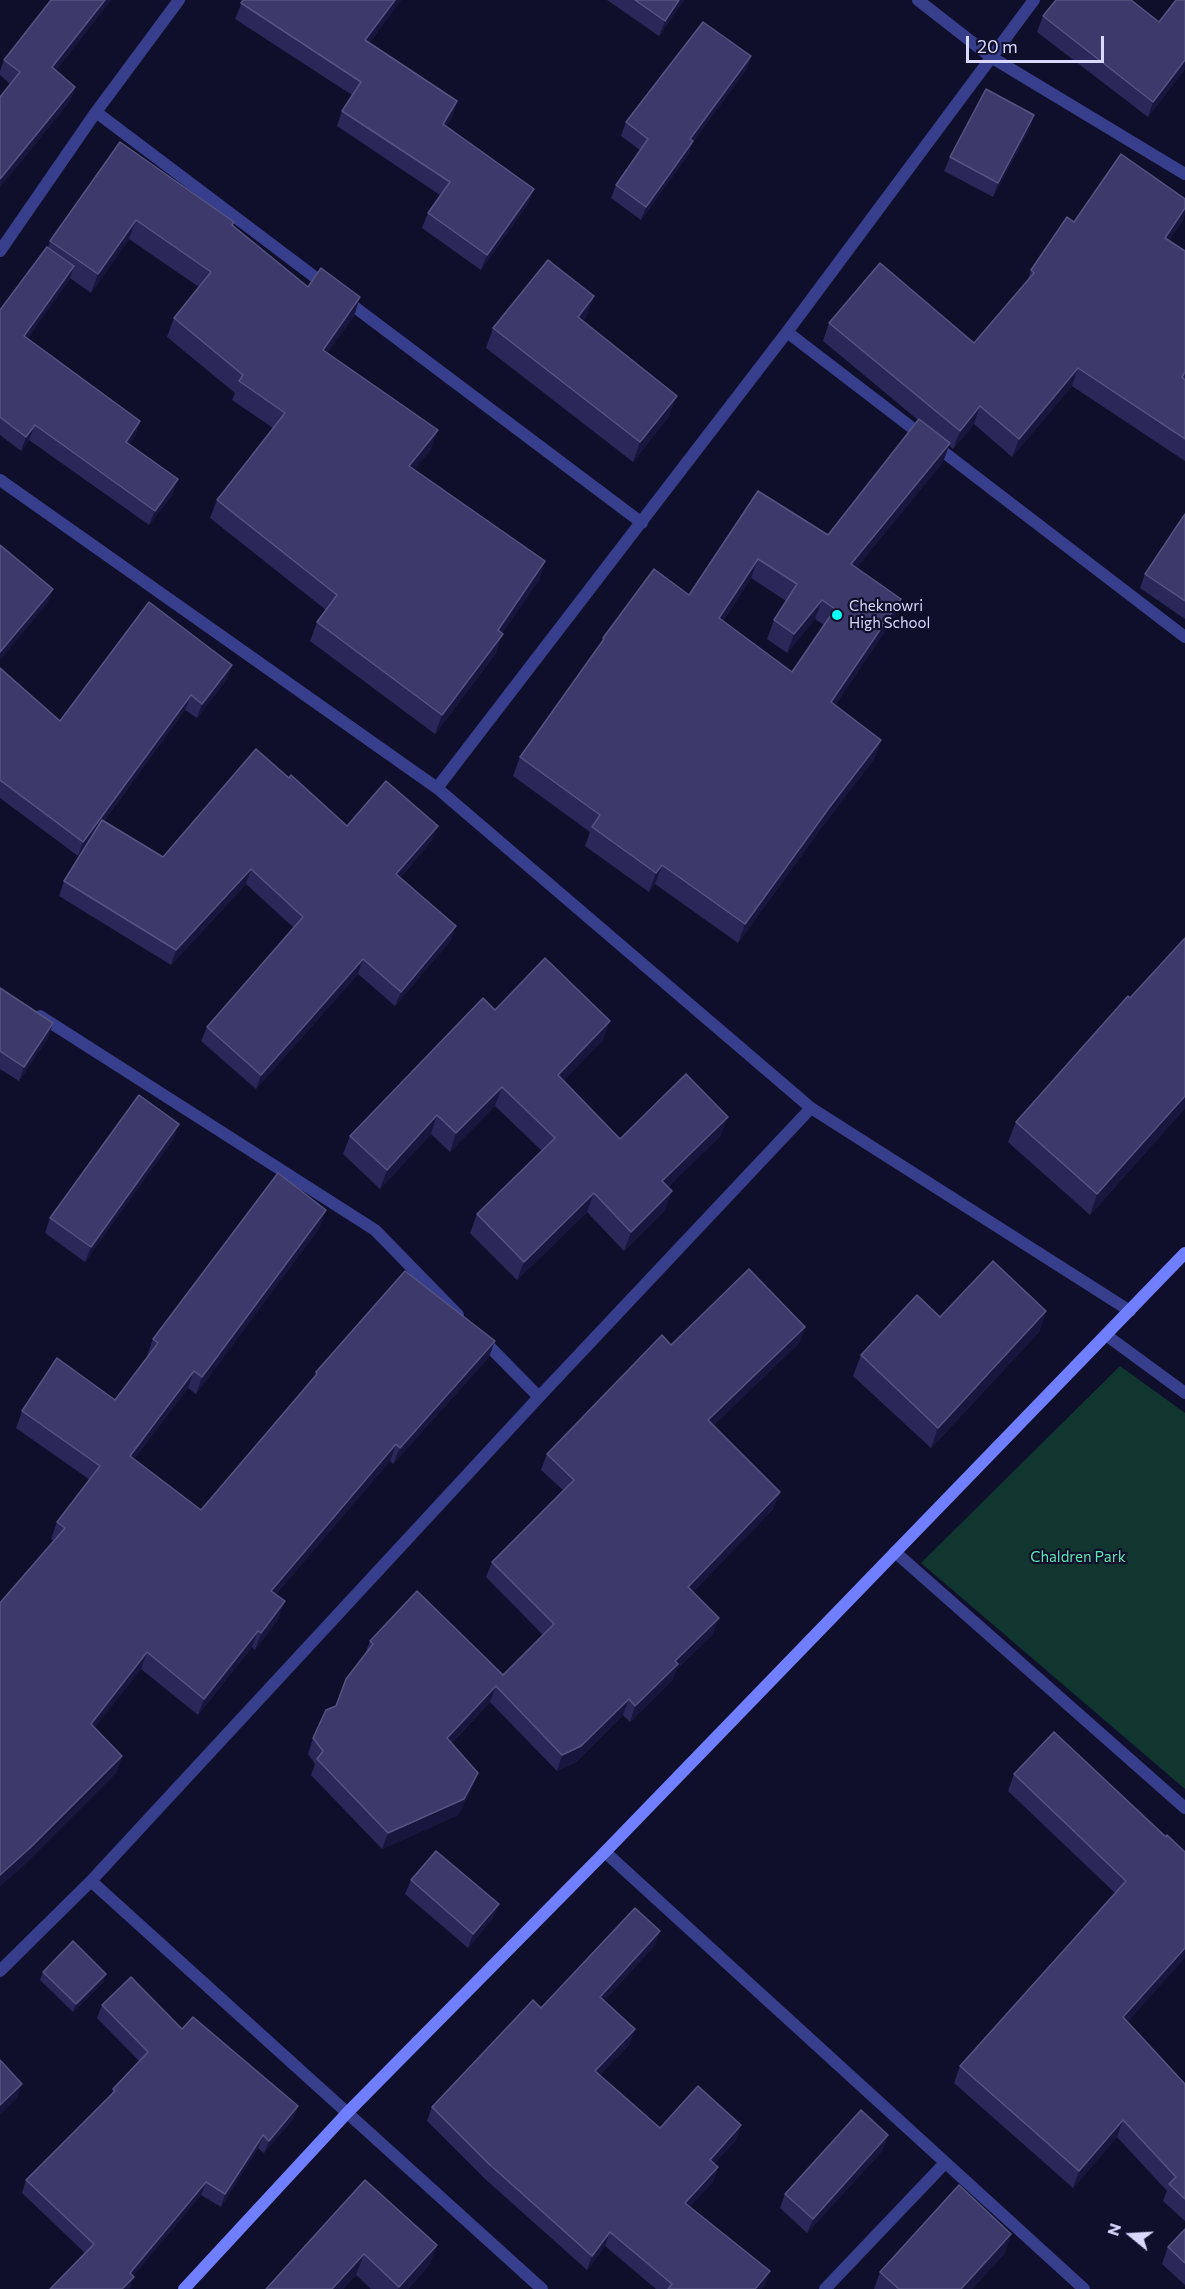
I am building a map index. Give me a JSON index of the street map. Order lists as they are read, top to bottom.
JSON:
{
  "parks": ["Chaldren Park"],
  "places": ["Cheknowri High School"],
  "scale_bar": "20 m",
  "north": "left"
}
